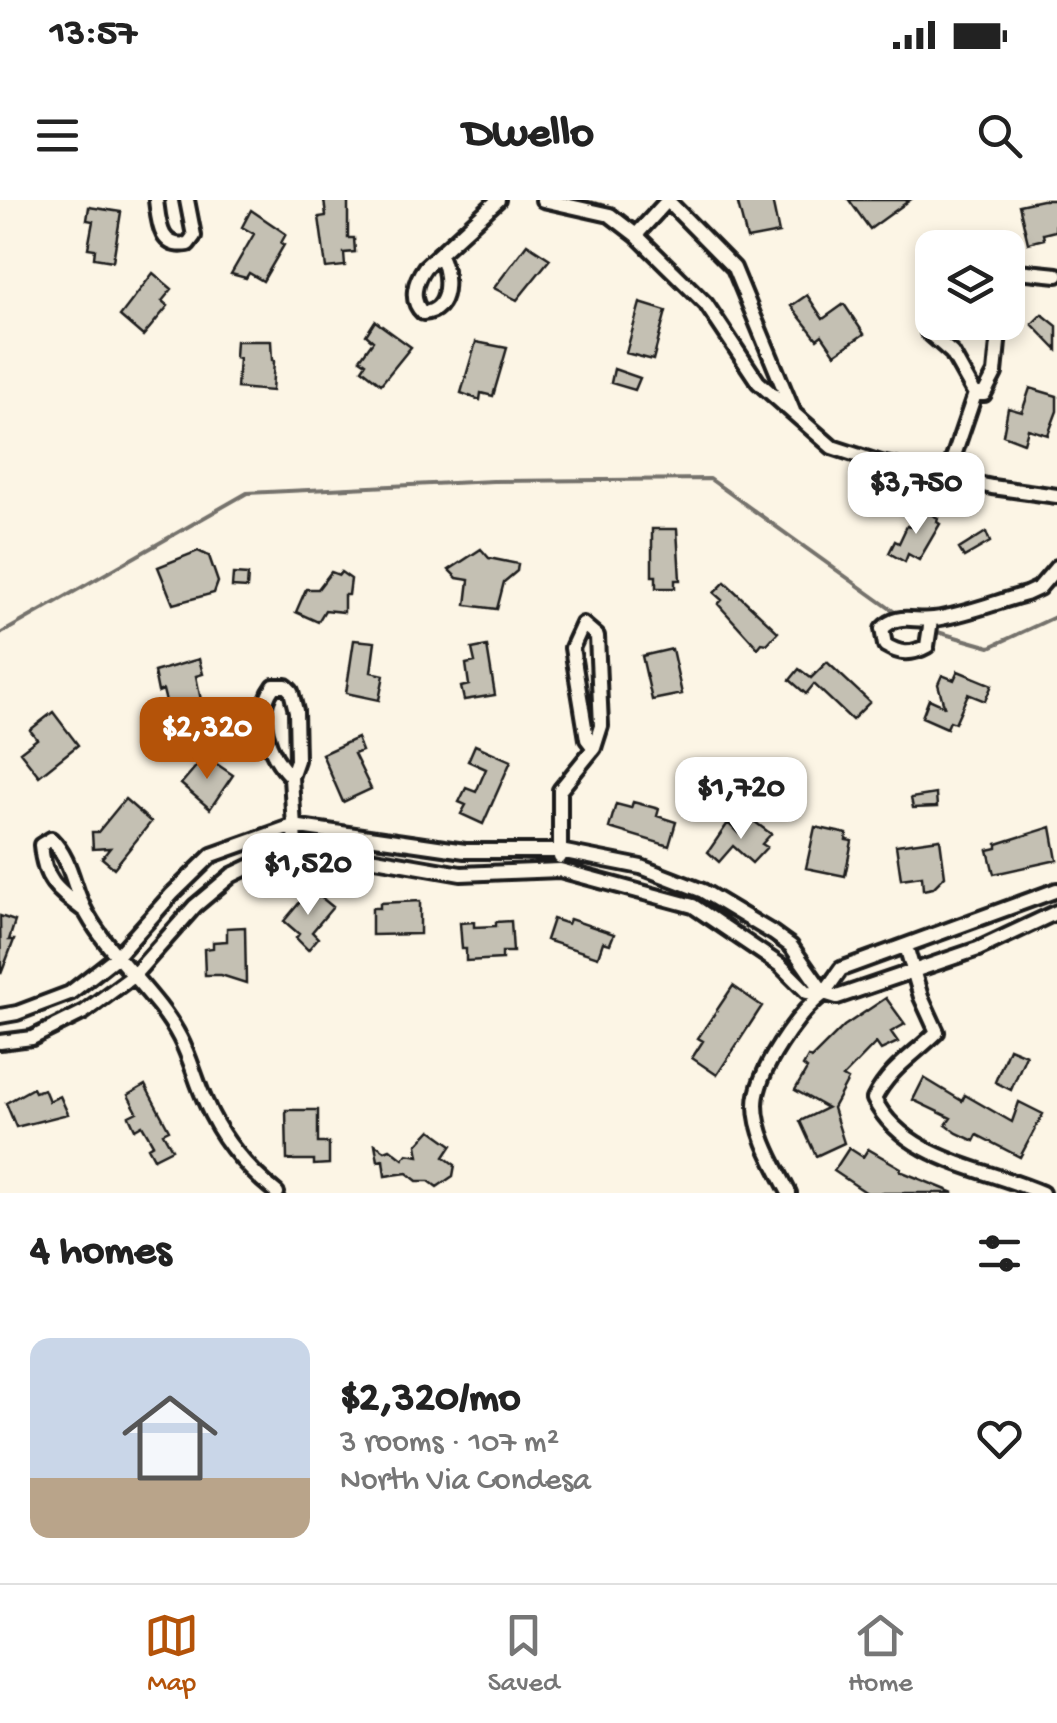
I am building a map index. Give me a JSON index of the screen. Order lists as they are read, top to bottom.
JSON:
{
  "page": {
    "status": "13:57",
    "header": "Dwello",
    "price": [
      "$3,750",
      "$2,320",
      "$1,720",
      "$1,520"
    ],
    "heading": "4 homes",
    "list": [
      {
        "name": "$2,320/mo",
        "note": "3 rooms · 107 m² · North Via Condesa"
      }
    ],
    "tabs": ["Map", "Saved", "Home"]
  }
}
